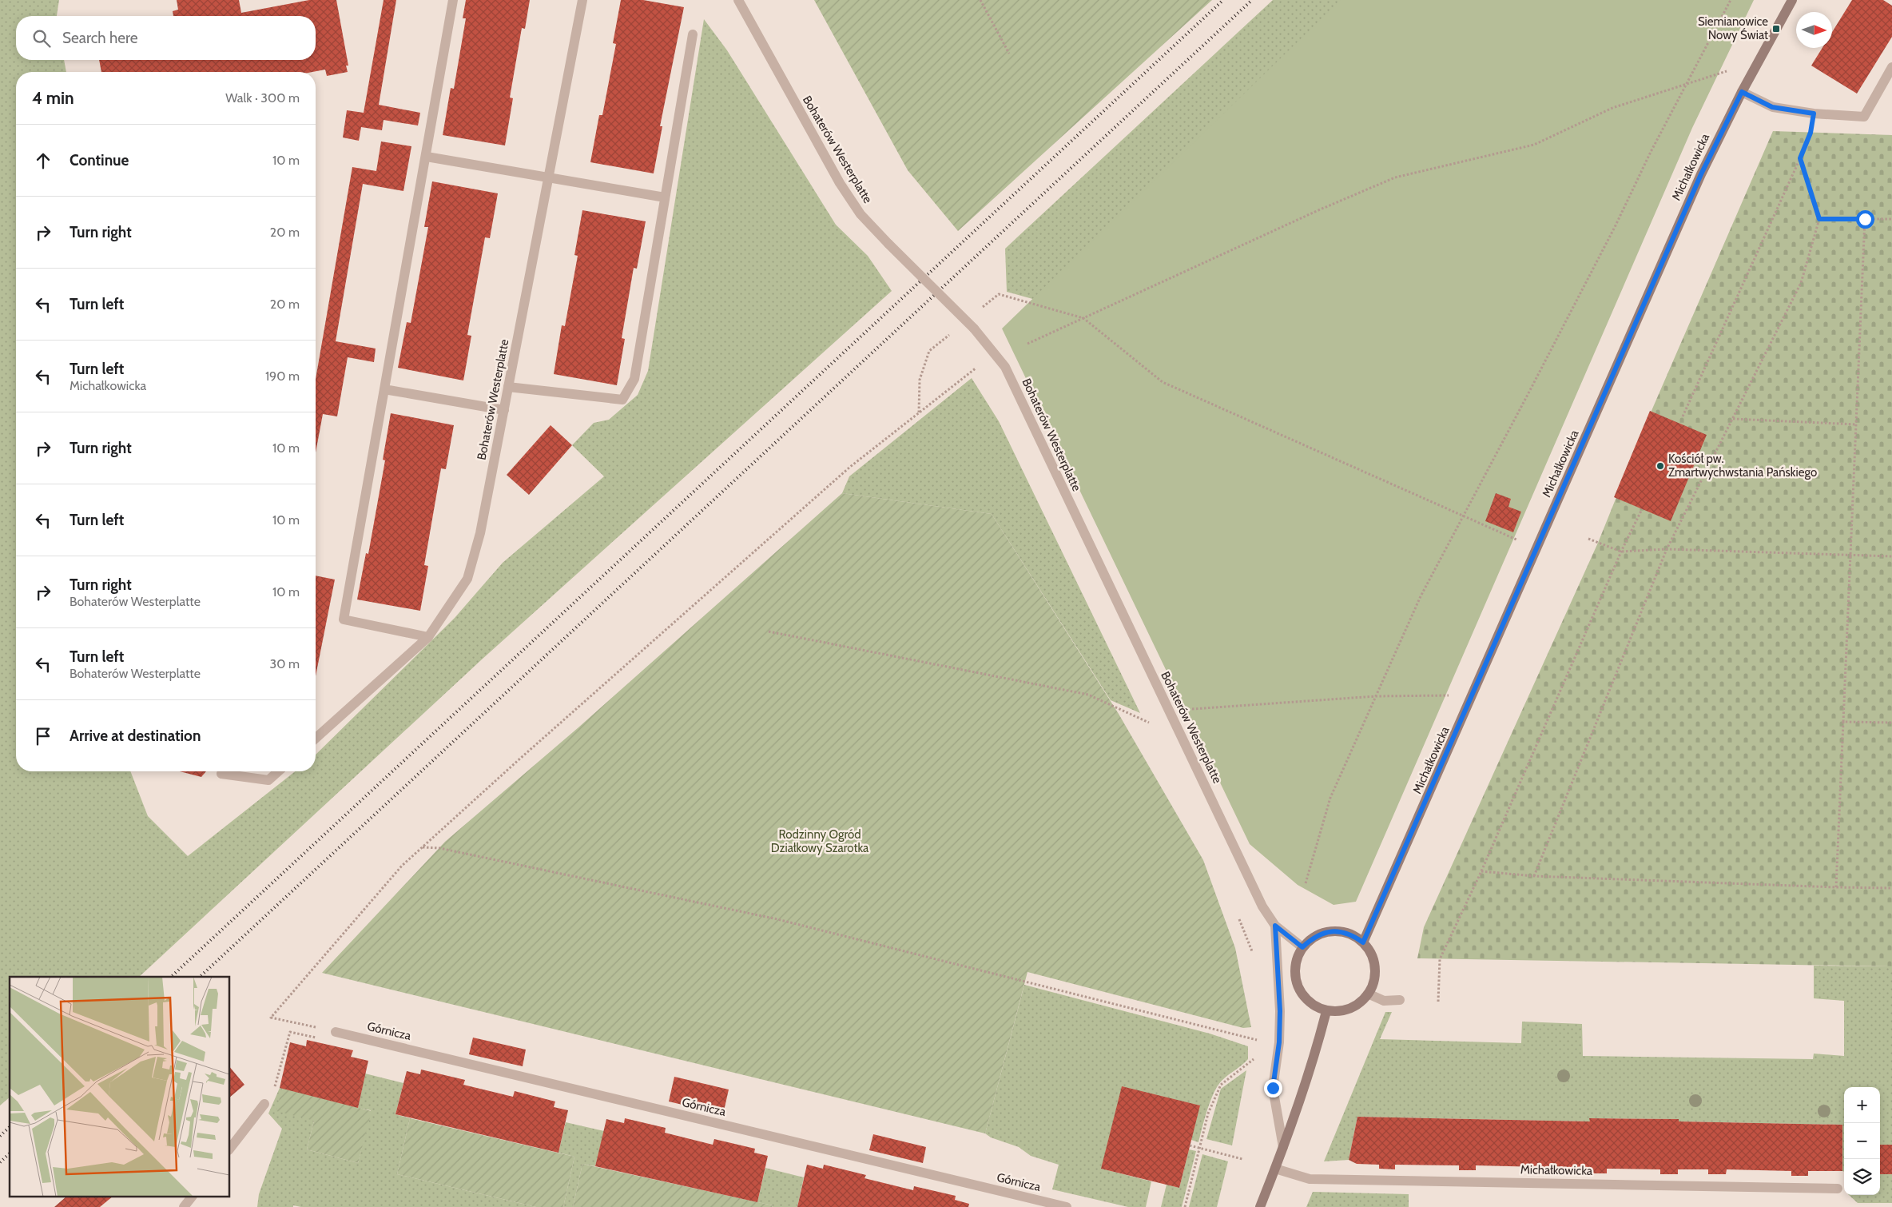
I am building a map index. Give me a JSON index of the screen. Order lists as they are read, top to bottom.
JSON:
{
  "streets": {
    "street": ["Bohaterów Westerplatte", "Michałkowicka", "Górnicza"]
  },
  "crossings": [
    ["Bohaterów Westerplatte", "Michałkowicka"]
  ],
  "parks": ["Rodzinny Ogród Działkowy Szarotka"],
  "places": {
    "transit": ["Siemianowice Nowy Świat"],
    "other": ["Kościół pw. Zmartwychwstania Pańskiego"]
  },
  "north": "right",
  "page": {
    "search": "Search here",
    "heading": ["4 min", "Walk · 300 m"],
    "list": [
      ["Continue", "10 m"],
      ["Turn right", "20 m"],
      ["Turn left", "20 m"],
      ["Turn left", "Michałkowicka", "190 m"],
      ["Turn right", "10 m"],
      ["Turn left", "10 m"],
      ["Turn right", "Bohaterów Westerplatte", "10 m"],
      ["Turn left", "Bohaterów Westerplatte", "30 m"],
      "Arrive at destination"
    ],
    "map_buttons": ["+", "−"]
  }
}
